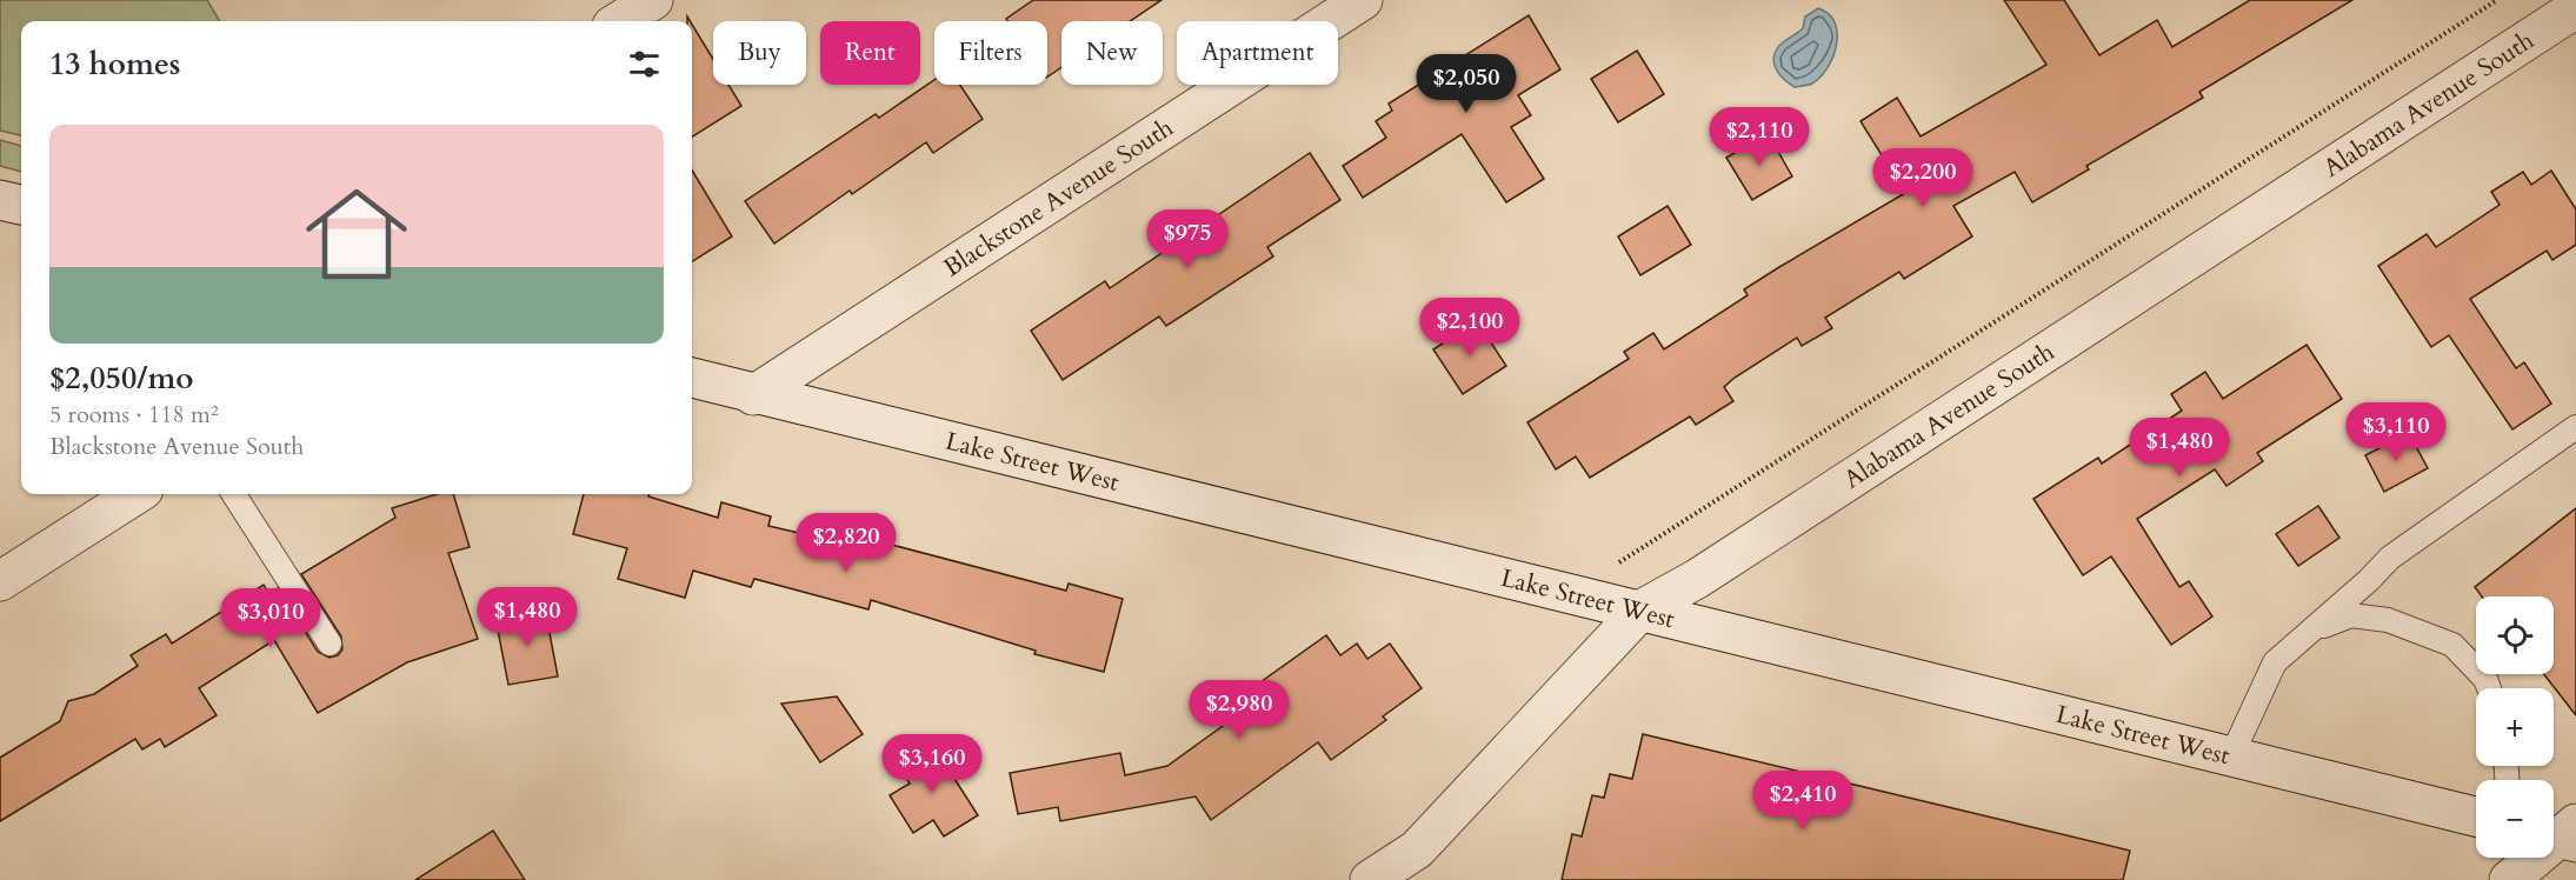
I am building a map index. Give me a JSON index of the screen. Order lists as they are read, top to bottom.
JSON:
{
  "streets": {
    "street": ["Alabama Avenue South", "Blackstone Avenue South", "Lake Street West"]
  },
  "crossings": [
    ["Alabama Avenue South", "Lake Street West"],
    ["Blackstone Avenue South", "Lake Street West"]
  ],
  "page": {
    "chip": [
      "Buy",
      "Rent",
      "Filters",
      "New",
      "Apartment"
    ],
    "heading": "13 homes",
    "price": [
      "$2,050",
      "$2,110",
      "$2,200",
      "$975",
      "$2,100",
      "$3,110",
      "$1,480",
      "$2,820",
      "$1,480",
      "$3,010",
      "$2,980",
      "$3,160",
      "$2,410"
    ],
    "list": [
      {
        "name": "$2,050/mo",
        "note": "5 rooms · 118 m² · Blackstone Avenue South"
      }
    ],
    "map_buttons": ["+", "−"]
  }
}
